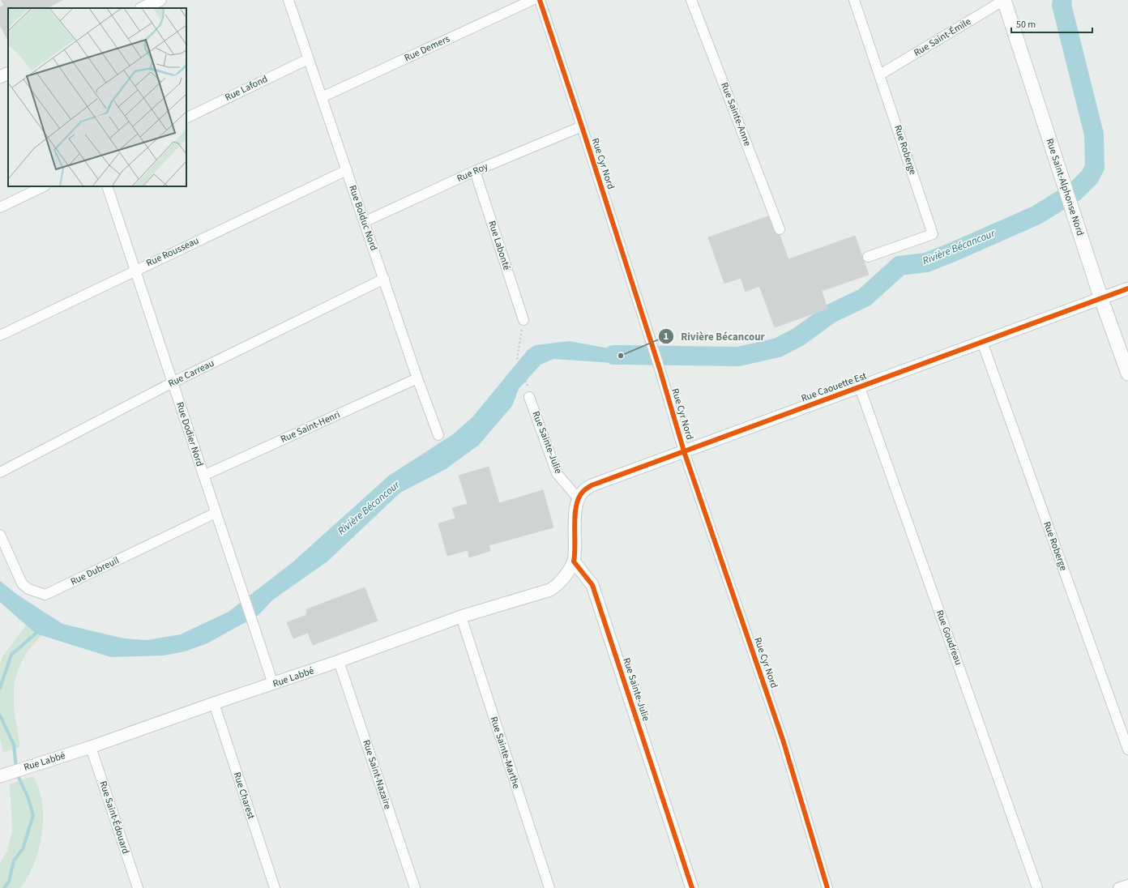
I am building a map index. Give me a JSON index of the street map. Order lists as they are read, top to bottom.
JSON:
{
  "streets": {
    "main road": ["Rue Saint-Alphonse Nord"],
    "street": [
      "Rue Saint-Émile",
      "Rue Demers",
      "Rue Lafond",
      "Rue Sainte-Anne",
      "Rue Roberge",
      "Rue Cyr Nord",
      "Rue Roy",
      "Rue Bolduc Nord",
      "Rue Labonté",
      "Rue Rousseau",
      "Rue Carreau",
      "Rue Caouette Est",
      "Rue Saint-Henri",
      "Rue Dodier Nord",
      "Rue Sainte-Julie",
      "Rue Dubreuil",
      "Rue Goudreau",
      "Rue Labbé",
      "Rue Sainte-Marthe",
      "Rue Saint-Nazaire",
      "Rue Charest",
      "Rue Saint-Édouard"
    ]
  },
  "crossings": [
    ["Rue Saint-Émile", "Rue Roberge"],
    ["Rue Saint-Émile", "Rue Saint-Alphonse Nord"],
    ["Rue Demers", "Rue Bolduc Nord"],
    ["Rue Lafond", "Rue Bolduc Nord"],
    ["Rue Roberge", "Rue Caouette Est"],
    ["Rue Cyr Nord", "Rue Roy"],
    ["Rue Cyr Nord", "Rue Caouette Est"],
    ["Rue Roy", "Rue Bolduc Nord"],
    ["Rue Roy", "Rue Labonté"],
    ["Rue Saint-Alphonse Nord", "Rue Caouette Est"],
    ["Rue Bolduc Nord", "Rue Rousseau"],
    ["Rue Bolduc Nord", "Rue Carreau"],
    ["Rue Bolduc Nord", "Rue Saint-Henri"],
    ["Rue Rousseau", "Rue Dodier Nord"],
    ["Rue Carreau", "Rue Dodier Nord"],
    ["Rue Caouette Est", "Rue Sainte-Julie"],
    ["Rue Caouette Est", "Rue Goudreau"],
    ["Rue Saint-Henri", "Rue Dodier Nord"],
    ["Rue Dodier Nord", "Rue Dubreuil"],
    ["Rue Dodier Nord", "Rue Labbé"],
    ["Rue Sainte-Julie", "Rue Labbé"],
    ["Rue Labbé", "Rue Sainte-Marthe"],
    ["Rue Labbé", "Rue Saint-Nazaire"],
    ["Rue Labbé", "Rue Charest"],
    ["Rue Labbé", "Rue Saint-Édouard"]
  ],
  "water": ["Rivière Bécancour"],
  "places": ["Rivière Bécancour"],
  "scale_bar": "50 m"
}
